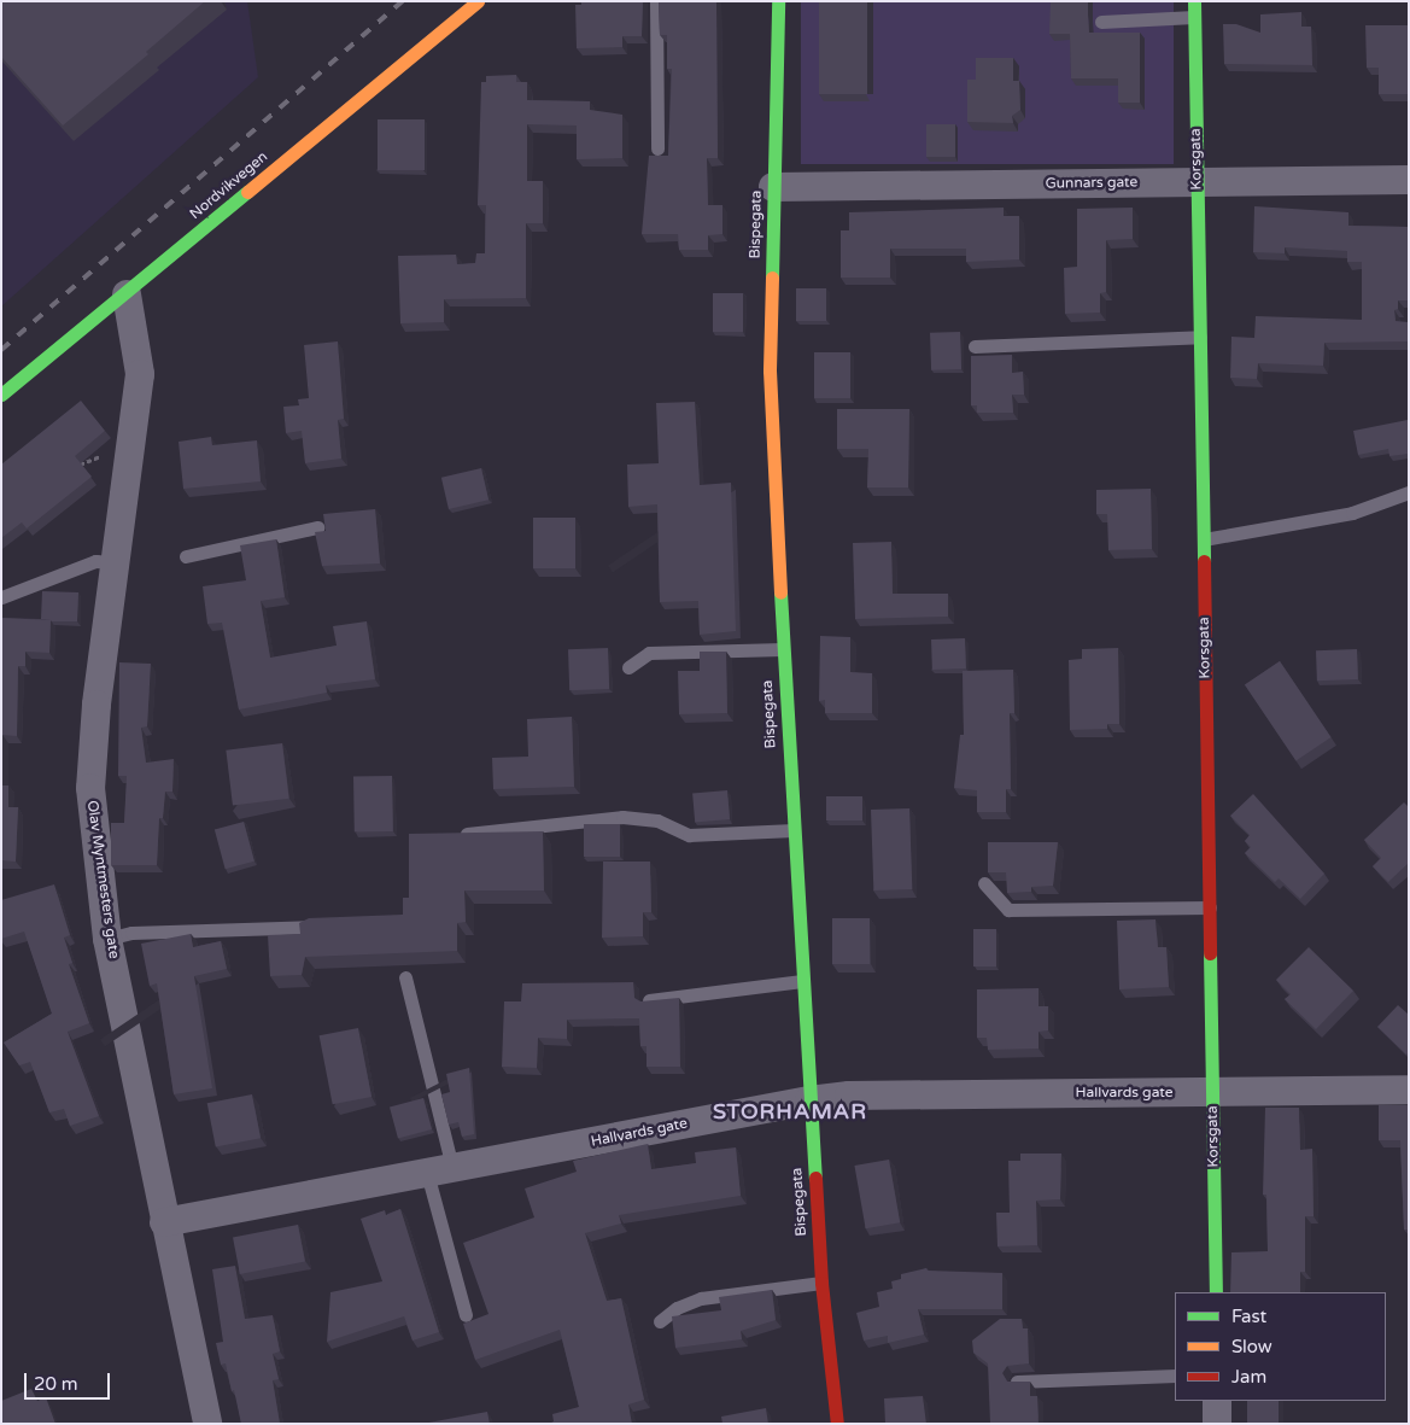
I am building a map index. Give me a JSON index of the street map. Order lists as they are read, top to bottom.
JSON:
{
  "streets": {
    "street": [
      "Korsgata",
      "Gunnars gate",
      "Nordvikvegen",
      "Bispegata",
      "Olav Myntmesters gate",
      "Hallvards gate"
    ]
  },
  "crossings": [
    ["Korsgata", "Gunnars gate"],
    ["Korsgata", "Hallvards gate"],
    ["Gunnars gate", "Bispegata"],
    ["Nordvikvegen", "Olav Myntmesters gate"],
    ["Bispegata", "Hallvards gate"],
    ["Olav Myntmesters gate", "Hallvards gate"]
  ],
  "districts": ["STORHAMAR"],
  "legend": ["Fast", "Slow", "Jam"],
  "scale_bar": "20 m"
}
